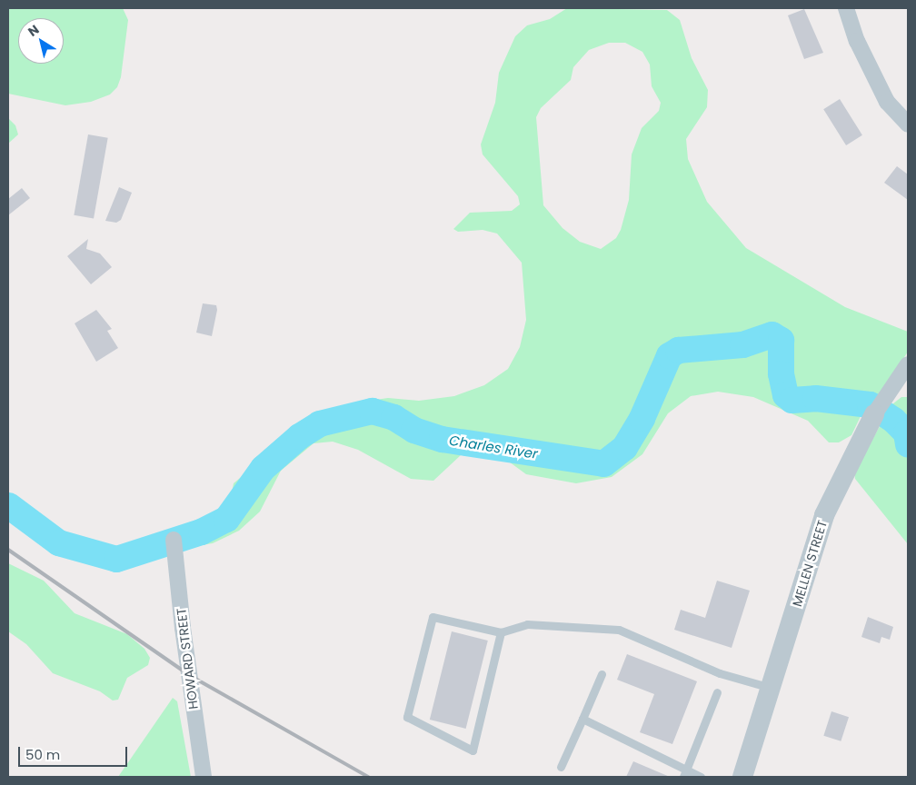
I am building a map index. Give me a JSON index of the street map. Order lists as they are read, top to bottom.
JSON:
{
  "streets": {
    "street": ["MELLEN STREET", "HOWARD STREET"]
  },
  "water": ["Charles River"],
  "scale_bar": "50 m",
  "north": "top left"
}
